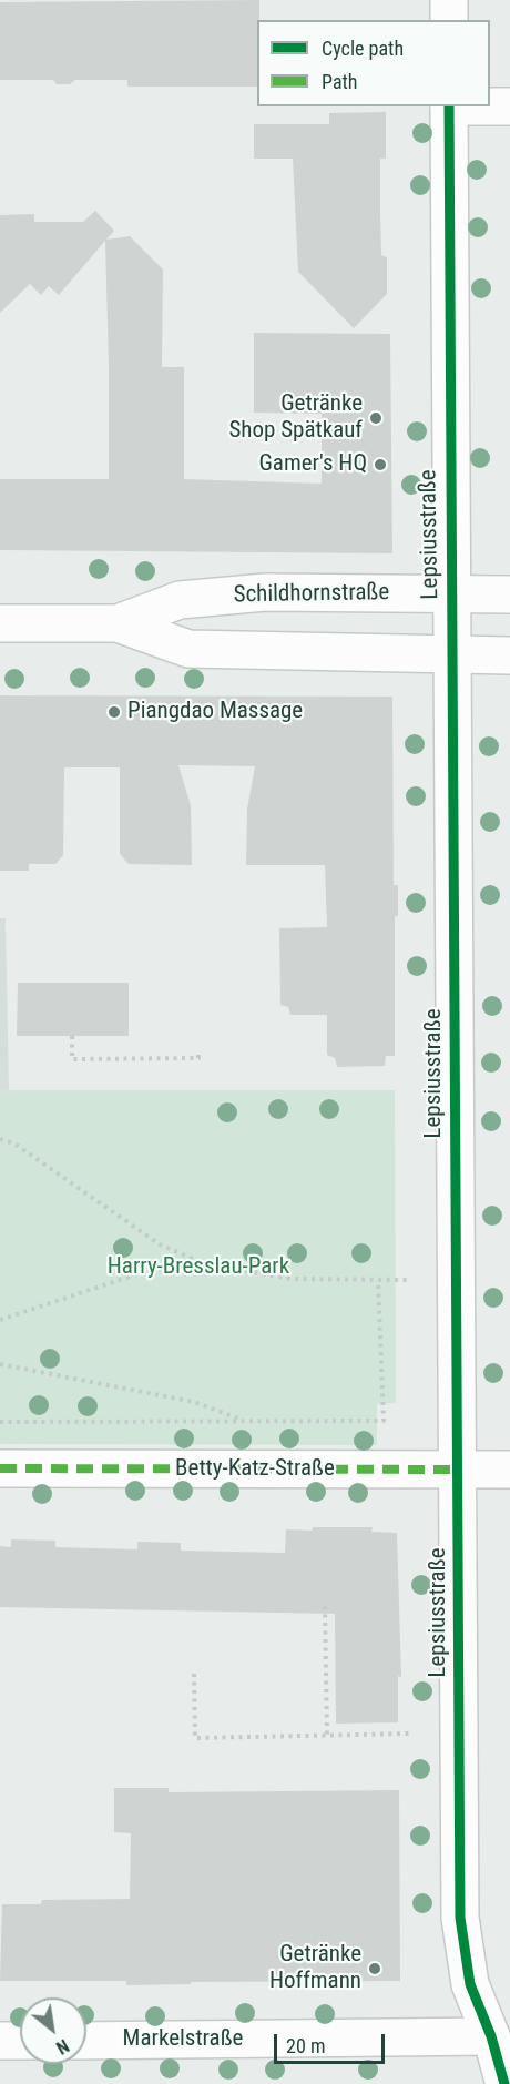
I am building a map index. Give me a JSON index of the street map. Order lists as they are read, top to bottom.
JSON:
{
  "streets": {
    "street": [
      "Lepsiusstraße",
      "Schildhornstraße",
      "Betty-Katz-Straße",
      "Markelstraße"
    ]
  },
  "crossings": [
    ["Lepsiusstraße", "Schildhornstraße"],
    ["Lepsiusstraße", "Betty-Katz-Straße"],
    ["Lepsiusstraße", "Markelstraße"]
  ],
  "parks": ["Harry-Bresslau-Park"],
  "places": [
    "Getränke Shop Spätkauf",
    "Gamer's HQ",
    "Piangdao Massage",
    "Getränke Hoffmann"
  ],
  "legend": ["Cycle path", "Path"],
  "scale_bar": "20 m",
  "north": "bottom right"
}
